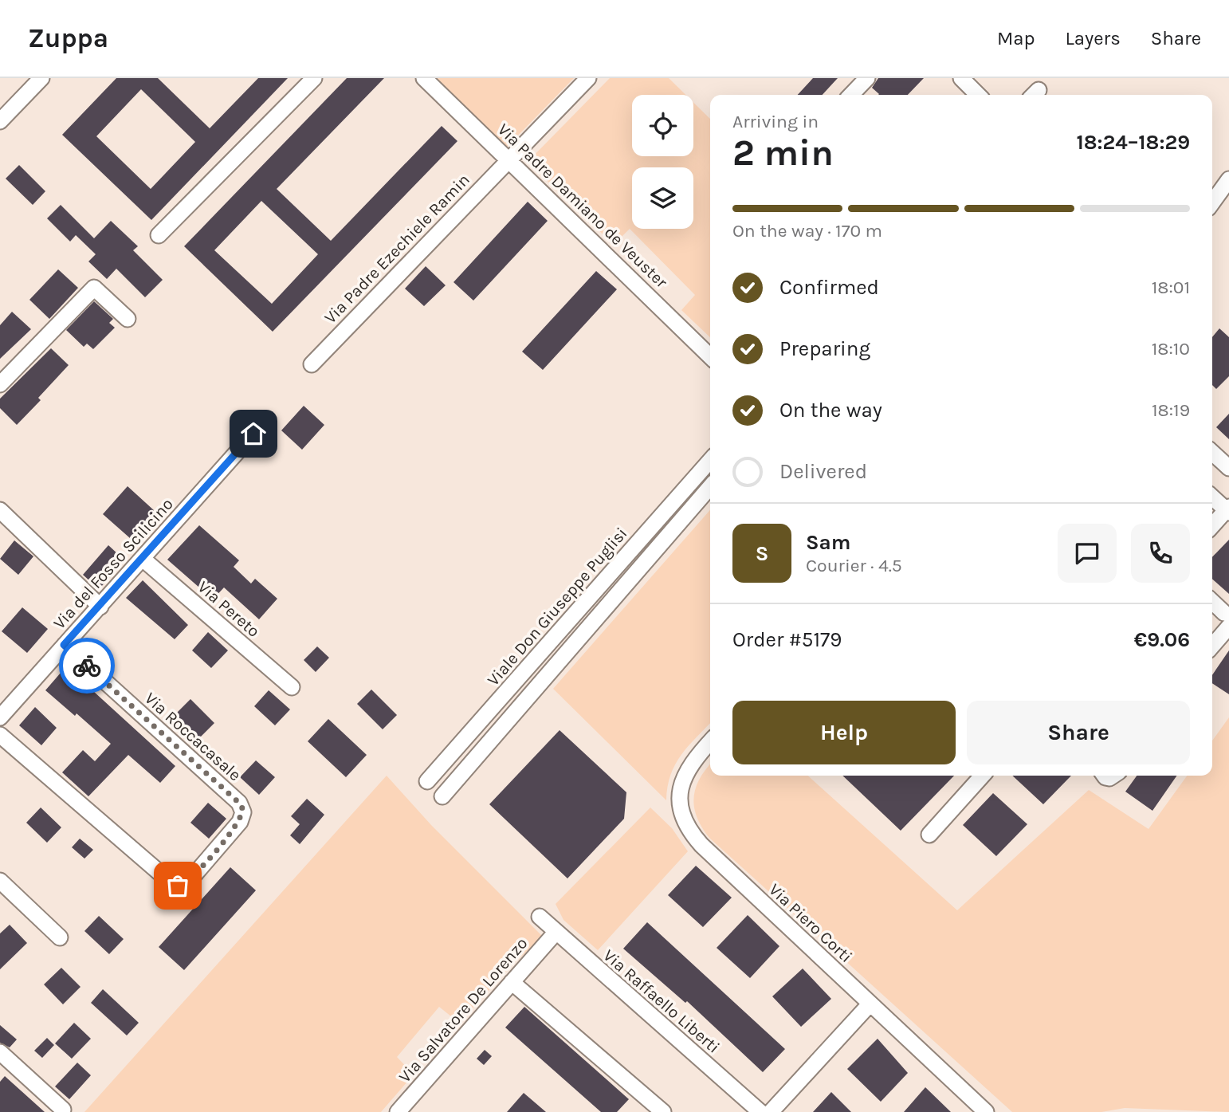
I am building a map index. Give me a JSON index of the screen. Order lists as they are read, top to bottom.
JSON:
{
  "streets": {
    "street": [
      "Via Padre Damiano de Veuster",
      "Via Padre Ezechiele Ramin",
      "Via del Fosso Scilicino",
      "Viale Don Giuseppe Puglisi",
      "Via Pereto",
      "Via Roccacasale",
      "Via Piero Corti",
      "Via Raffaello Liberti",
      "Via Salvatore De Lorenzo"
    ]
  },
  "crossings": [
    ["Via Padre Damiano de Veuster", "Via Padre Ezechiele Ramin"],
    ["Via del Fosso Scilicino", "Via Pereto"],
    ["Via del Fosso Scilicino", "Via Roccacasale"],
    ["Via Raffaello Liberti", "Via Salvatore De Lorenzo"]
  ],
  "page": {
    "header": "Zuppa",
    "nav": ["Map", "Layers", "Share"],
    "heading": ["2 min", "Arriving in", "18:24–18:29"],
    "panel": [
      "Sam",
      "Courier · 4.5",
      "Order #5179",
      "€9.06"
    ],
    "bar": "On the way · 170 m",
    "list": [
      ["Confirmed", "18:01"],
      ["Preparing", "18:10"],
      ["On the way", "18:19"],
      "Delivered"
    ],
    "round": "S",
    "buttons": ["Help", "Share"]
  }
}
